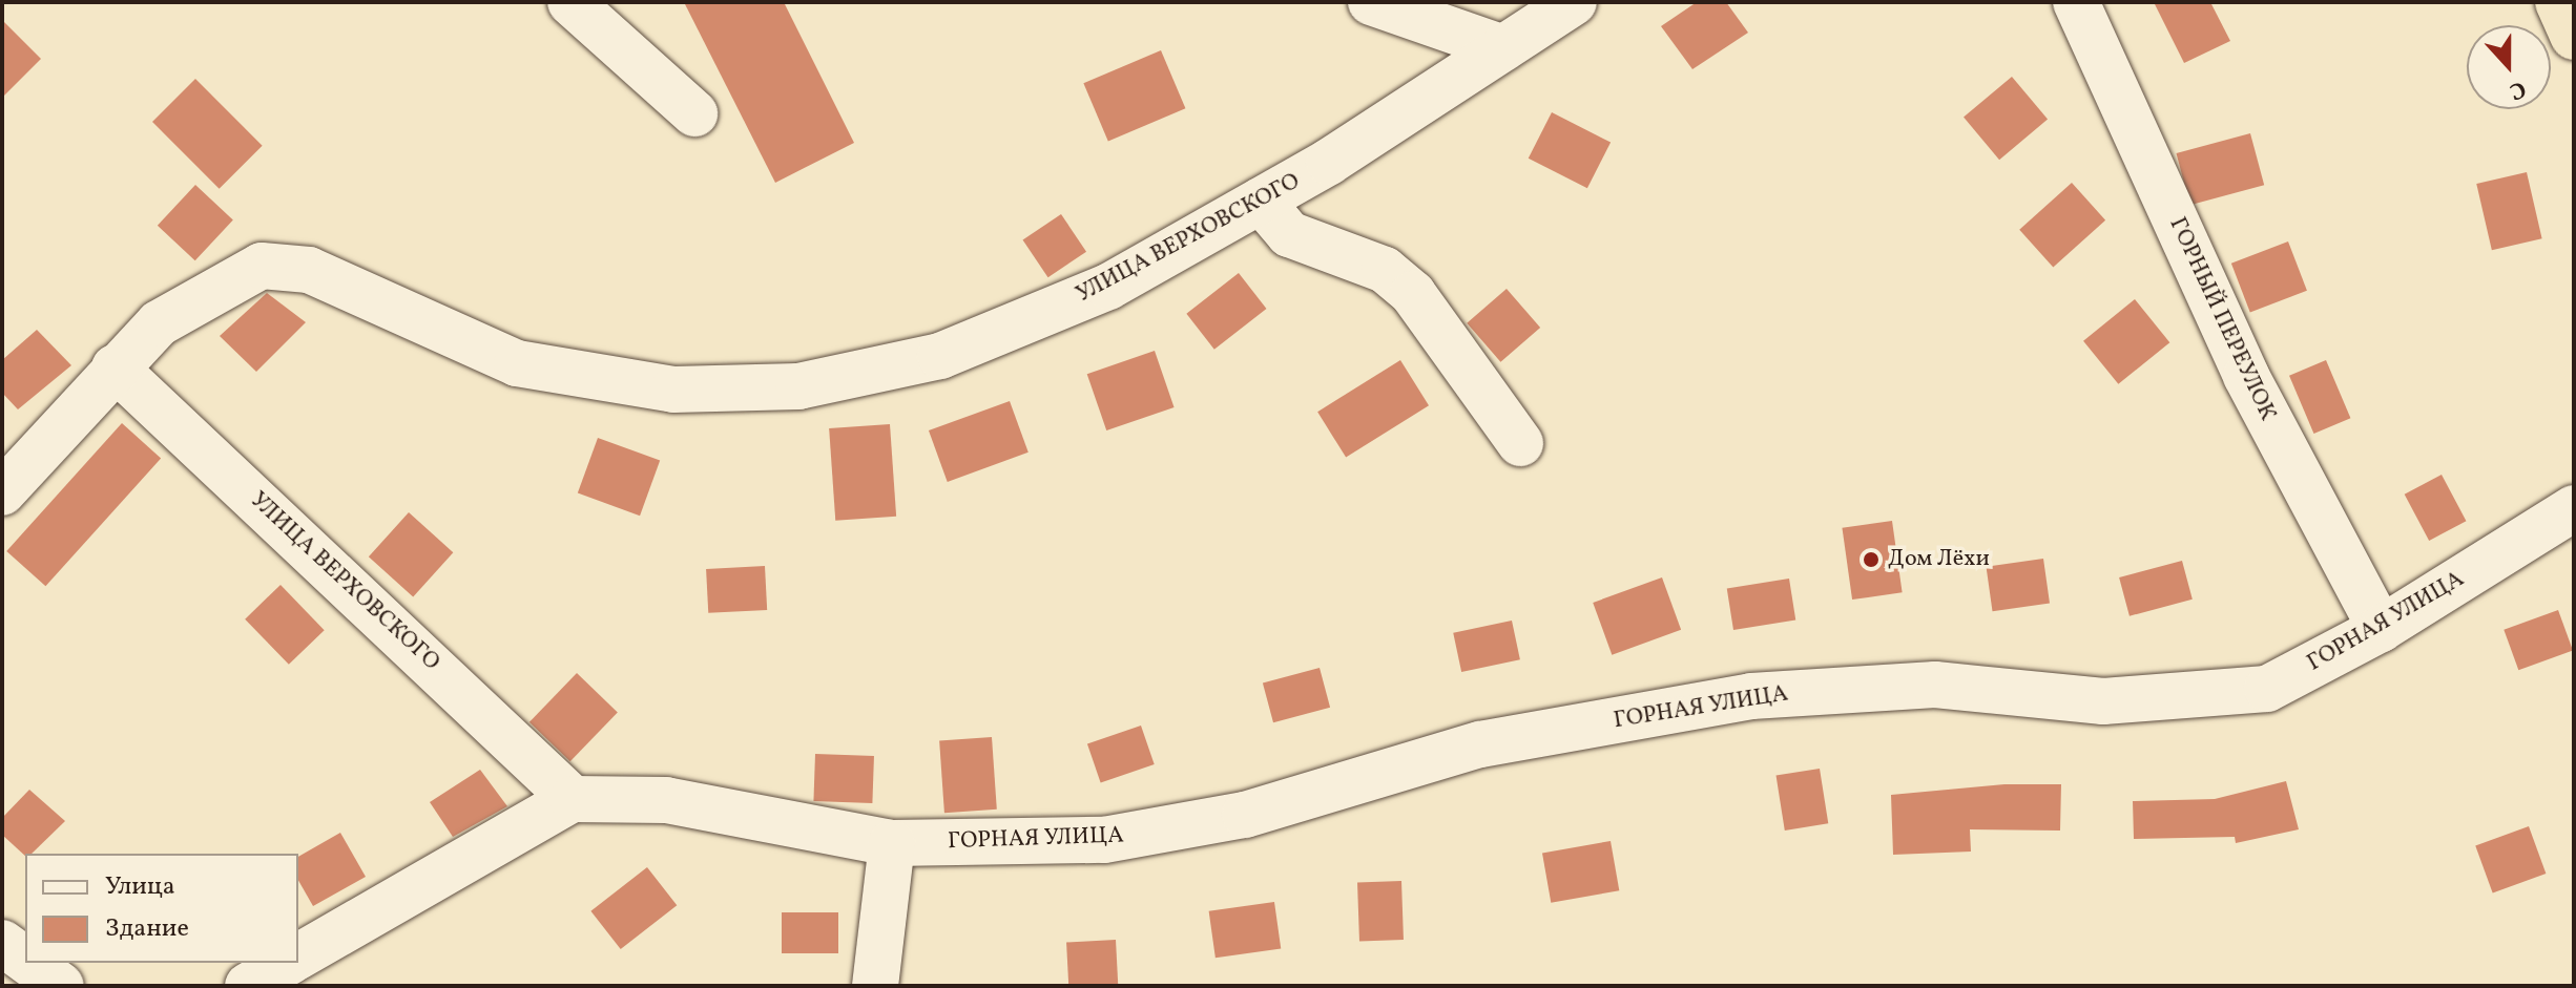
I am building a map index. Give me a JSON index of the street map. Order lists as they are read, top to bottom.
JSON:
{
  "streets": {
    "street": ["УЛИЦА ВЕРХОВСКОГО", "ГОРНЫЙ ПЕРЕУЛОК", "ГОРНАЯ УЛИЦА"]
  },
  "crossings": [
    ["УЛИЦА ВЕРХОВСКОГО", "ГОРНАЯ УЛИЦА"],
    ["ГОРНЫЙ ПЕРЕУЛОК", "ГОРНАЯ УЛИЦА"]
  ],
  "places": ["Дом Лёхи"],
  "legend": ["Улица", "Здание"],
  "north": "bottom"
}
